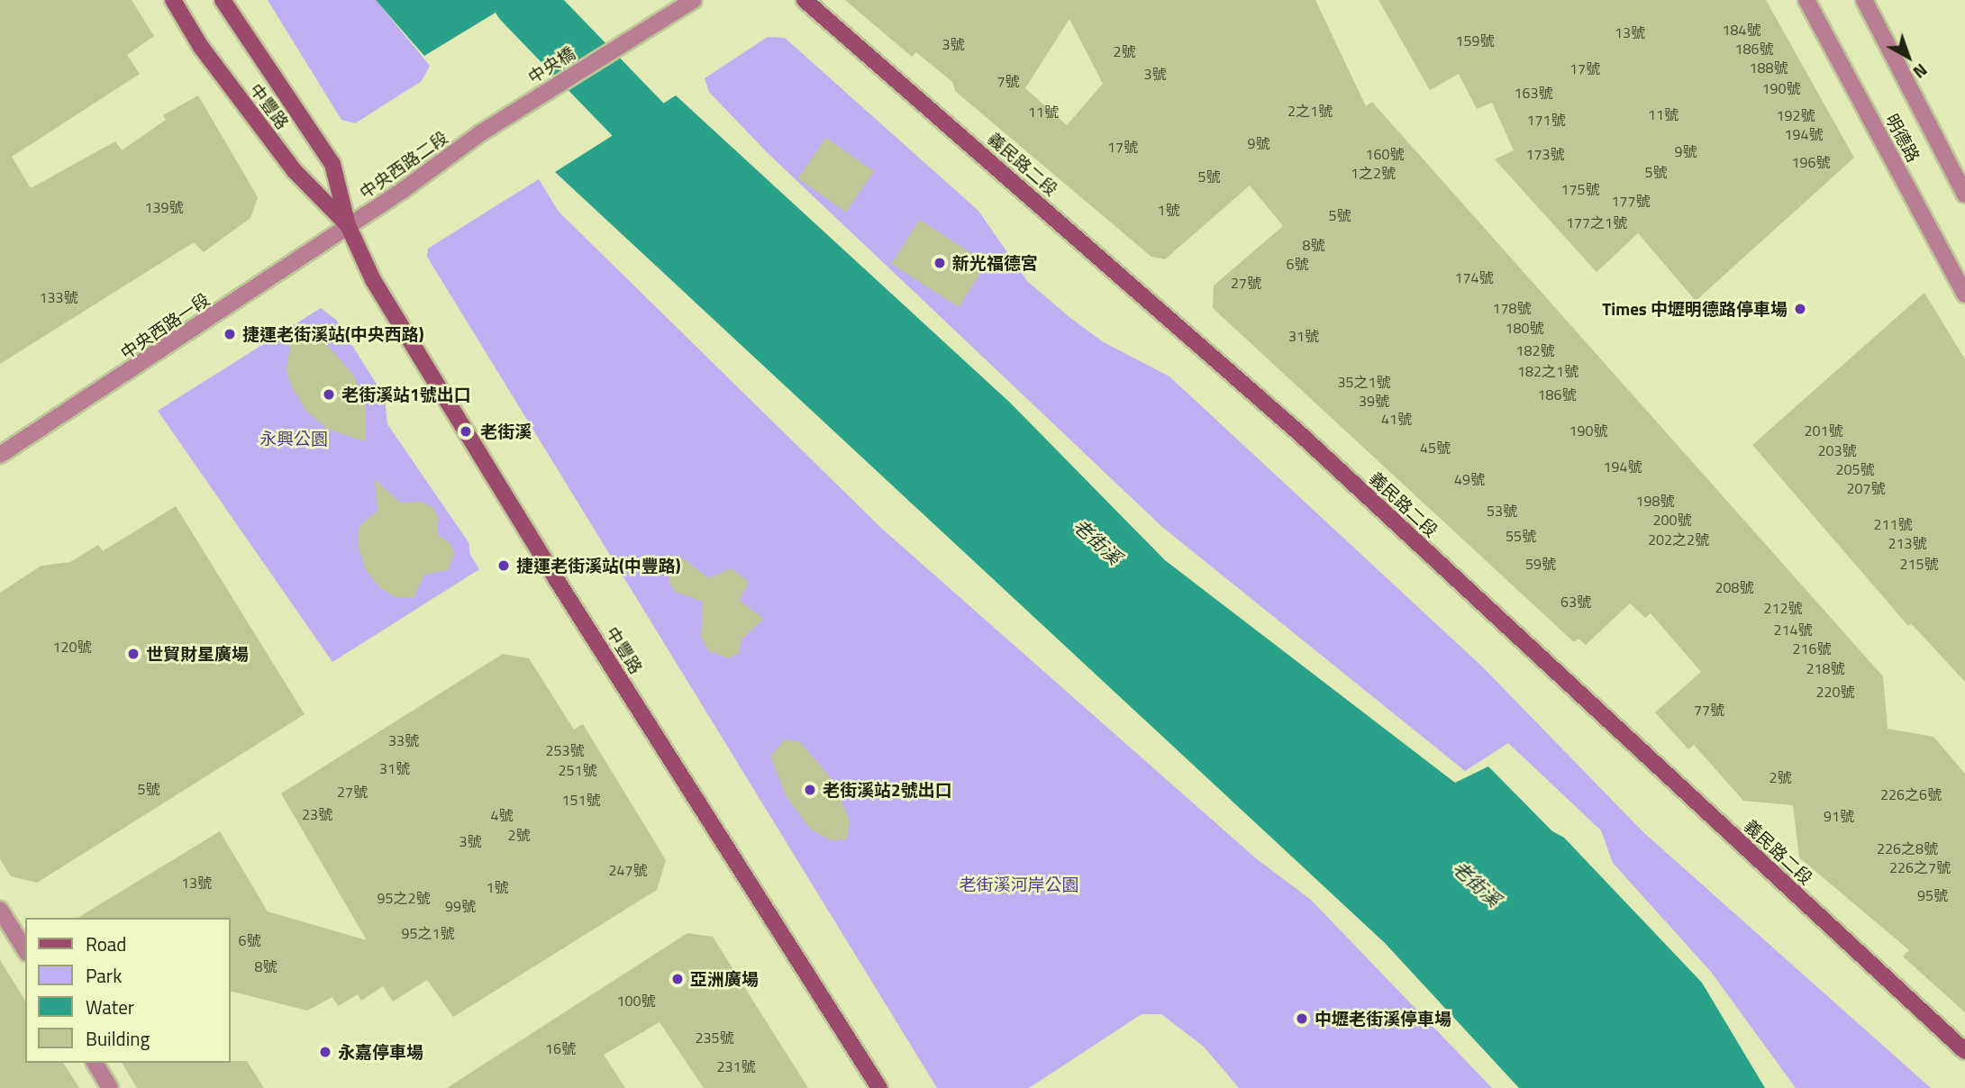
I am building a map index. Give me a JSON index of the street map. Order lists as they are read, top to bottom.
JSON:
{
  "streets": {
    "main road": ["中豐路", "義民路二段"],
    "street": [
      "中央橋",
      "明德路",
      "中央西路二段",
      "中央西路一段"
    ]
  },
  "crossings": [
    ["中央橋", "中央西路二段"],
    ["中豐路", "中央西路二段"],
    ["中豐路", "中央西路一段"],
    ["中央西路二段", "中央西路一段"]
  ],
  "water": ["老街溪"],
  "parks": ["永興公園", "老街溪河岸公園"],
  "places": [
    "新光福德宮",
    "Times 中壢明德路停車場",
    "捷運老街溪站(中央西路)",
    "老街溪站1號出口",
    "老街溪",
    "捷運老街溪站(中豐路)",
    "世貿財星廣場",
    "老街溪站2號出口",
    "亞洲廣場",
    "中壢老街溪停車場",
    "永嘉停車場"
  ],
  "house_numbers": [
    "184號",
    "13號",
    "159號",
    "3號",
    "186號",
    "2號",
    "188號",
    "17號",
    "3號",
    "7號",
    "190號",
    "163號",
    "2之1號",
    "11號",
    "11號",
    "192號",
    "171號",
    "194號",
    "9號",
    "17號",
    "9號",
    "160號",
    "173號",
    "196號",
    "5號",
    "1之2號",
    "5號",
    "175號",
    "177號",
    "139號",
    "1號",
    "5號",
    "177之1號",
    "8號",
    "6號",
    "174號",
    "27號",
    "133號",
    "178號",
    "180號",
    "31號",
    "182號",
    "182之1號",
    "35之1號",
    "186號",
    "39號",
    "41號",
    "190號",
    "201號",
    "45號",
    "203號",
    "194號",
    "205號",
    "49號",
    "207號",
    "198號",
    "53號",
    "200號",
    "211號",
    "55號",
    "202之2號",
    "213號",
    "59號",
    "215號",
    "208號",
    "63號",
    "212號",
    "214號",
    "120號",
    "216號",
    "218號",
    "220號",
    "77號",
    "33號",
    "253號",
    "31號",
    "251號",
    "2號",
    "5號",
    "27號",
    "226之6號",
    "151號",
    "23號",
    "4號",
    "91號",
    "2號",
    "3號",
    "226之8號",
    "226之7號",
    "247號",
    "13號",
    "1號",
    "95號",
    "95之2號",
    "99號",
    "95之1號",
    "6號",
    "8號",
    "100號",
    "235號",
    "16號",
    "231號"
  ],
  "legend": [
    "Road",
    "Park",
    "Water",
    "Building"
  ],
  "north": "bottom right"
}
